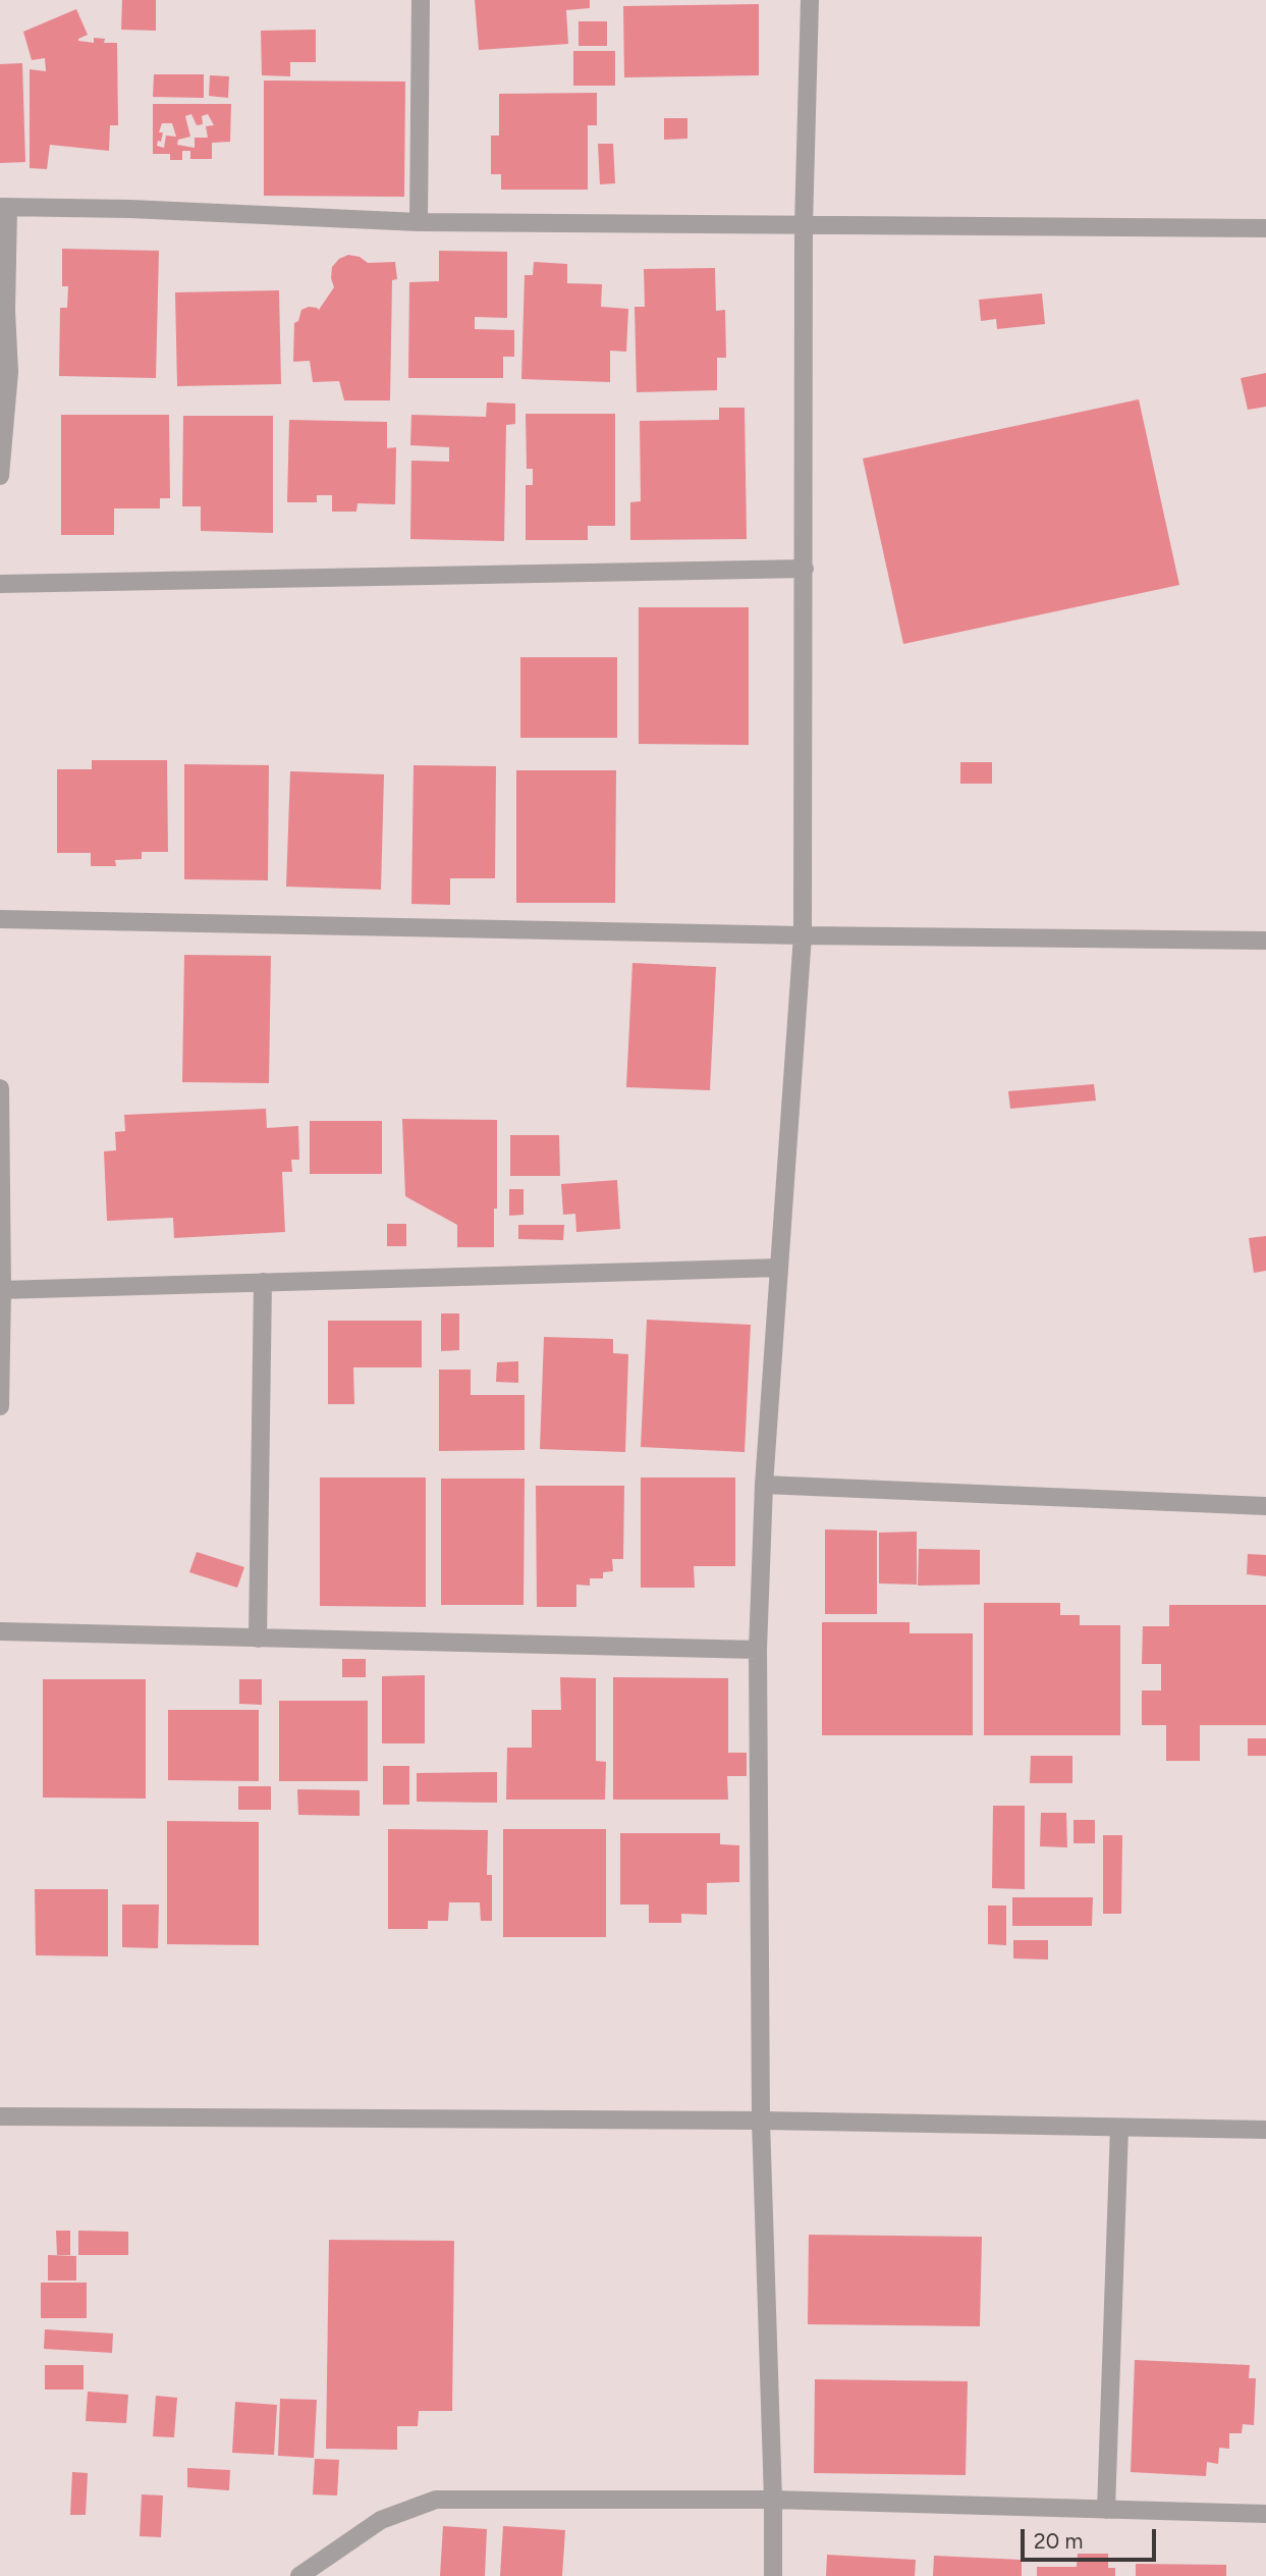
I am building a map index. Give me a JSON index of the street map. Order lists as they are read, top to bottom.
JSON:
{
  "scale_bar": "20 m"
}
